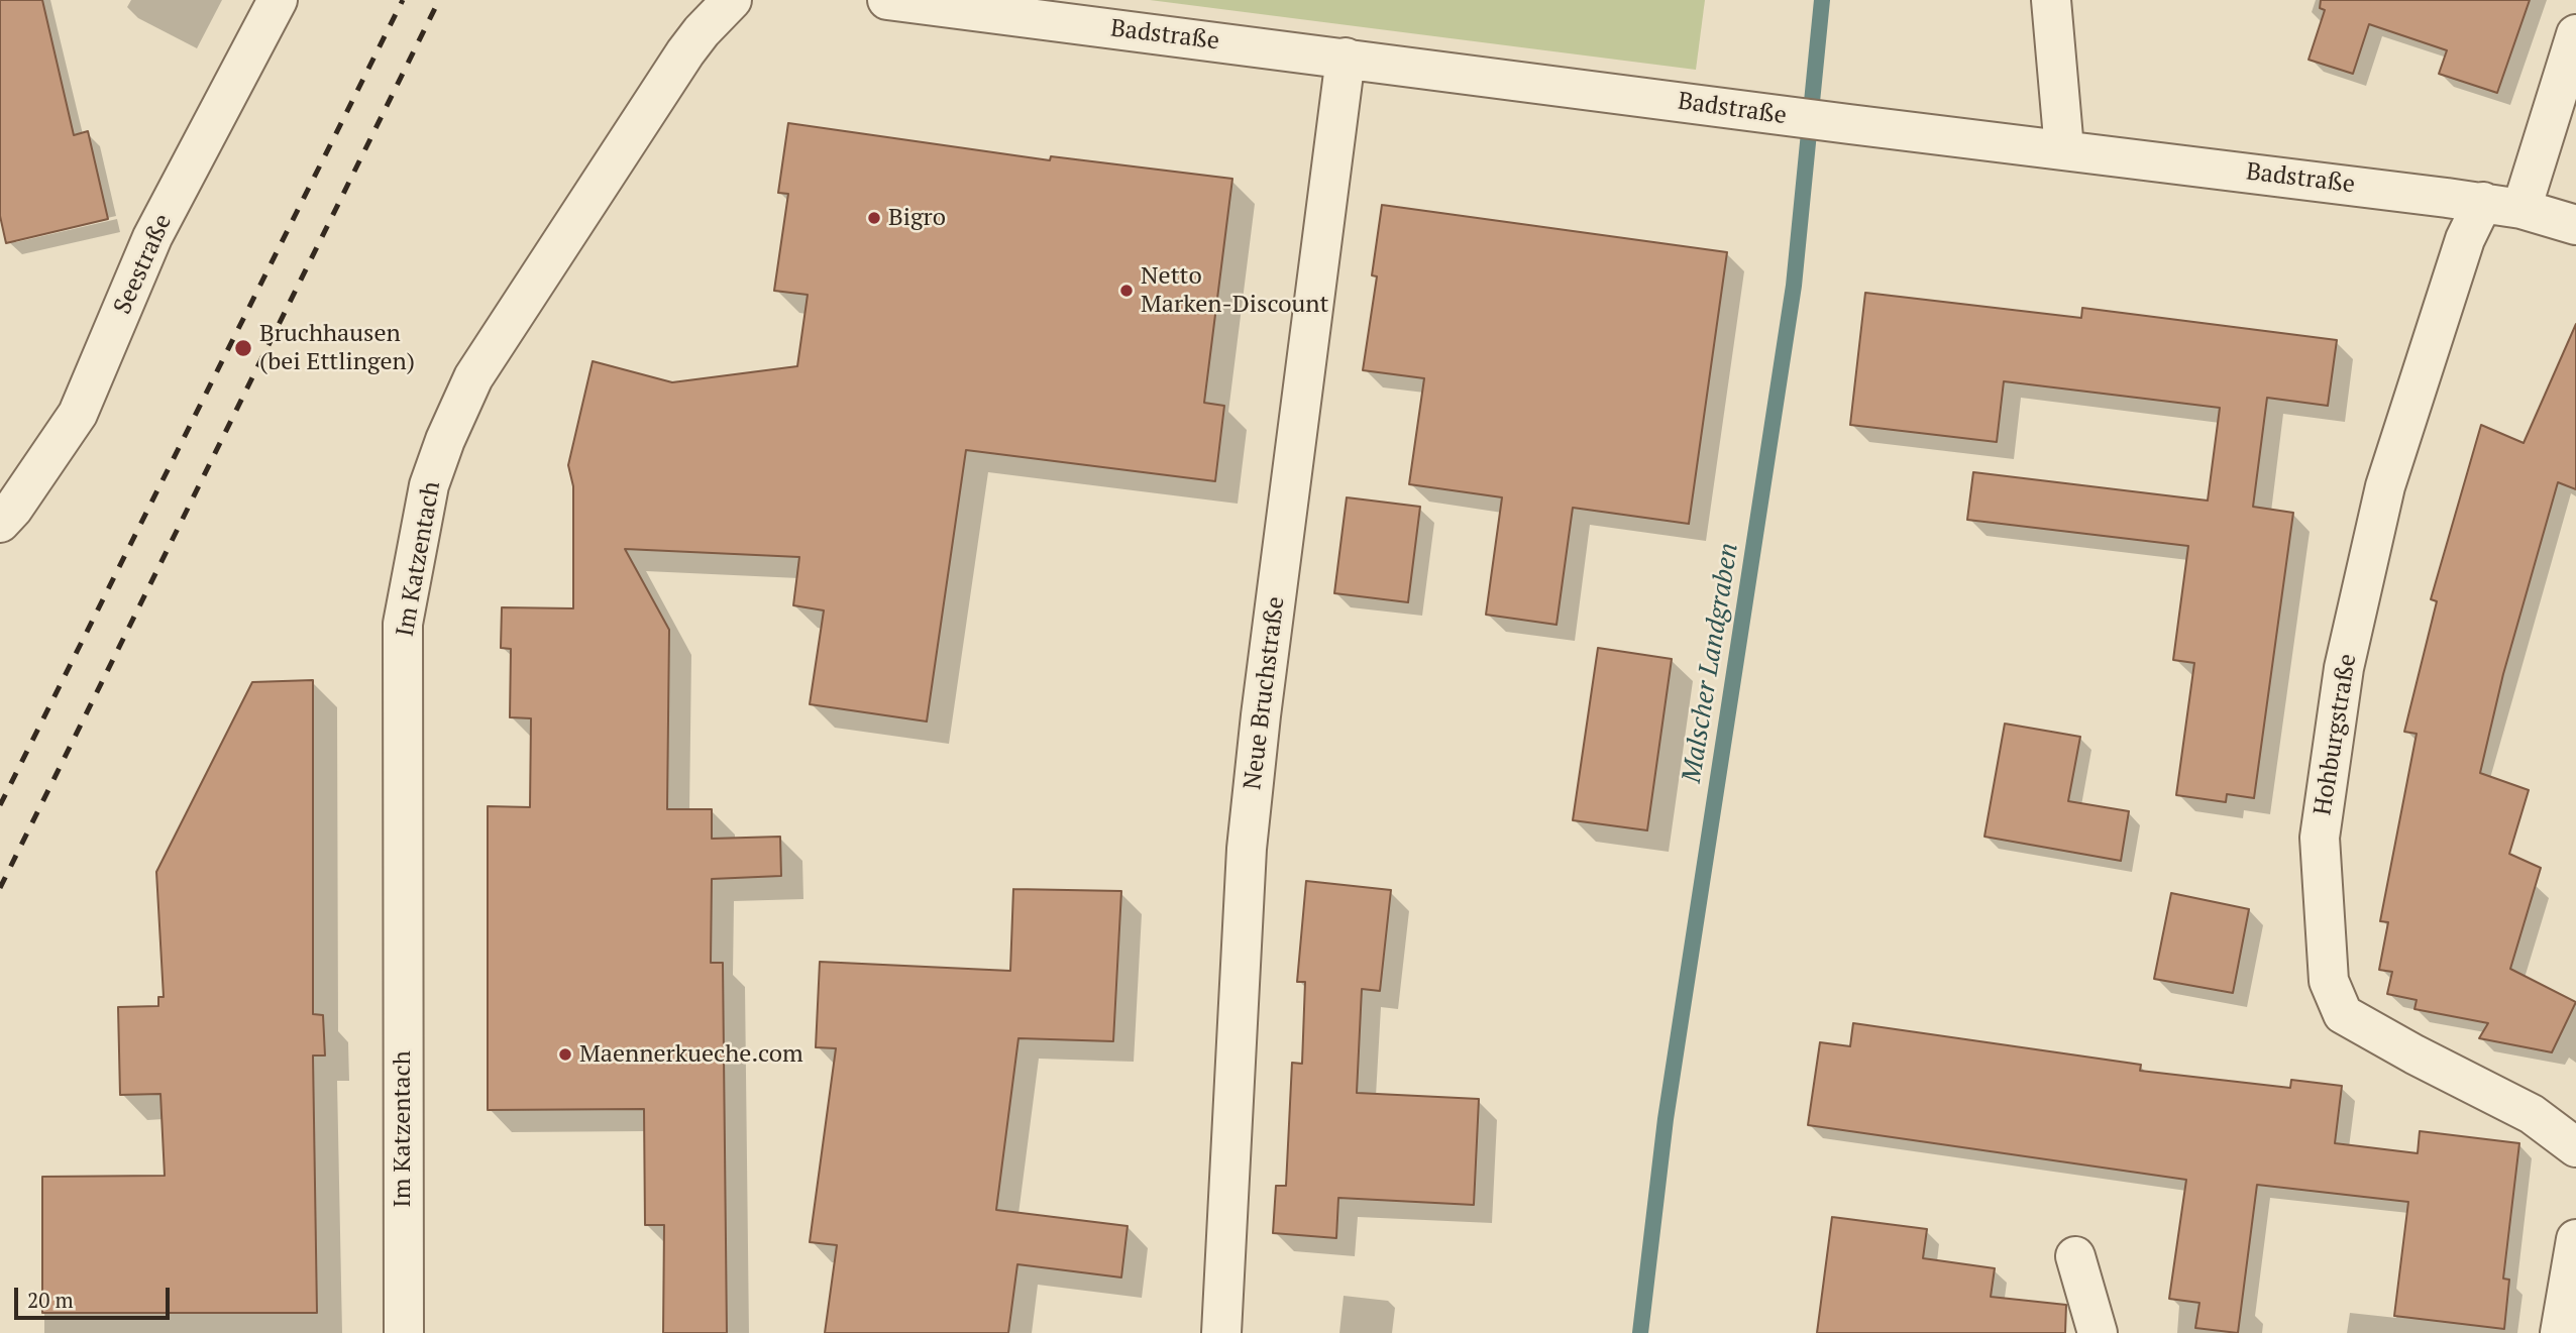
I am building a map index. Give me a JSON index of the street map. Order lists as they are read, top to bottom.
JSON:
{
  "streets": {
    "street": [
      "Badstraße",
      "Seestraße",
      "Im Katzentach",
      "Neue Bruchstraße",
      "Hohburgstraße"
    ]
  },
  "crossings": [
    ["Badstraße", "Neue Bruchstraße"],
    ["Badstraße", "Hohburgstraße"]
  ],
  "water": ["Malscher Landgraben"],
  "places": [
    "Bigro",
    "Netto Marken-Discount",
    "Bruchhausen (bei Ettlingen)",
    "Maennerkueche.com"
  ],
  "scale_bar": "20 m"
}
